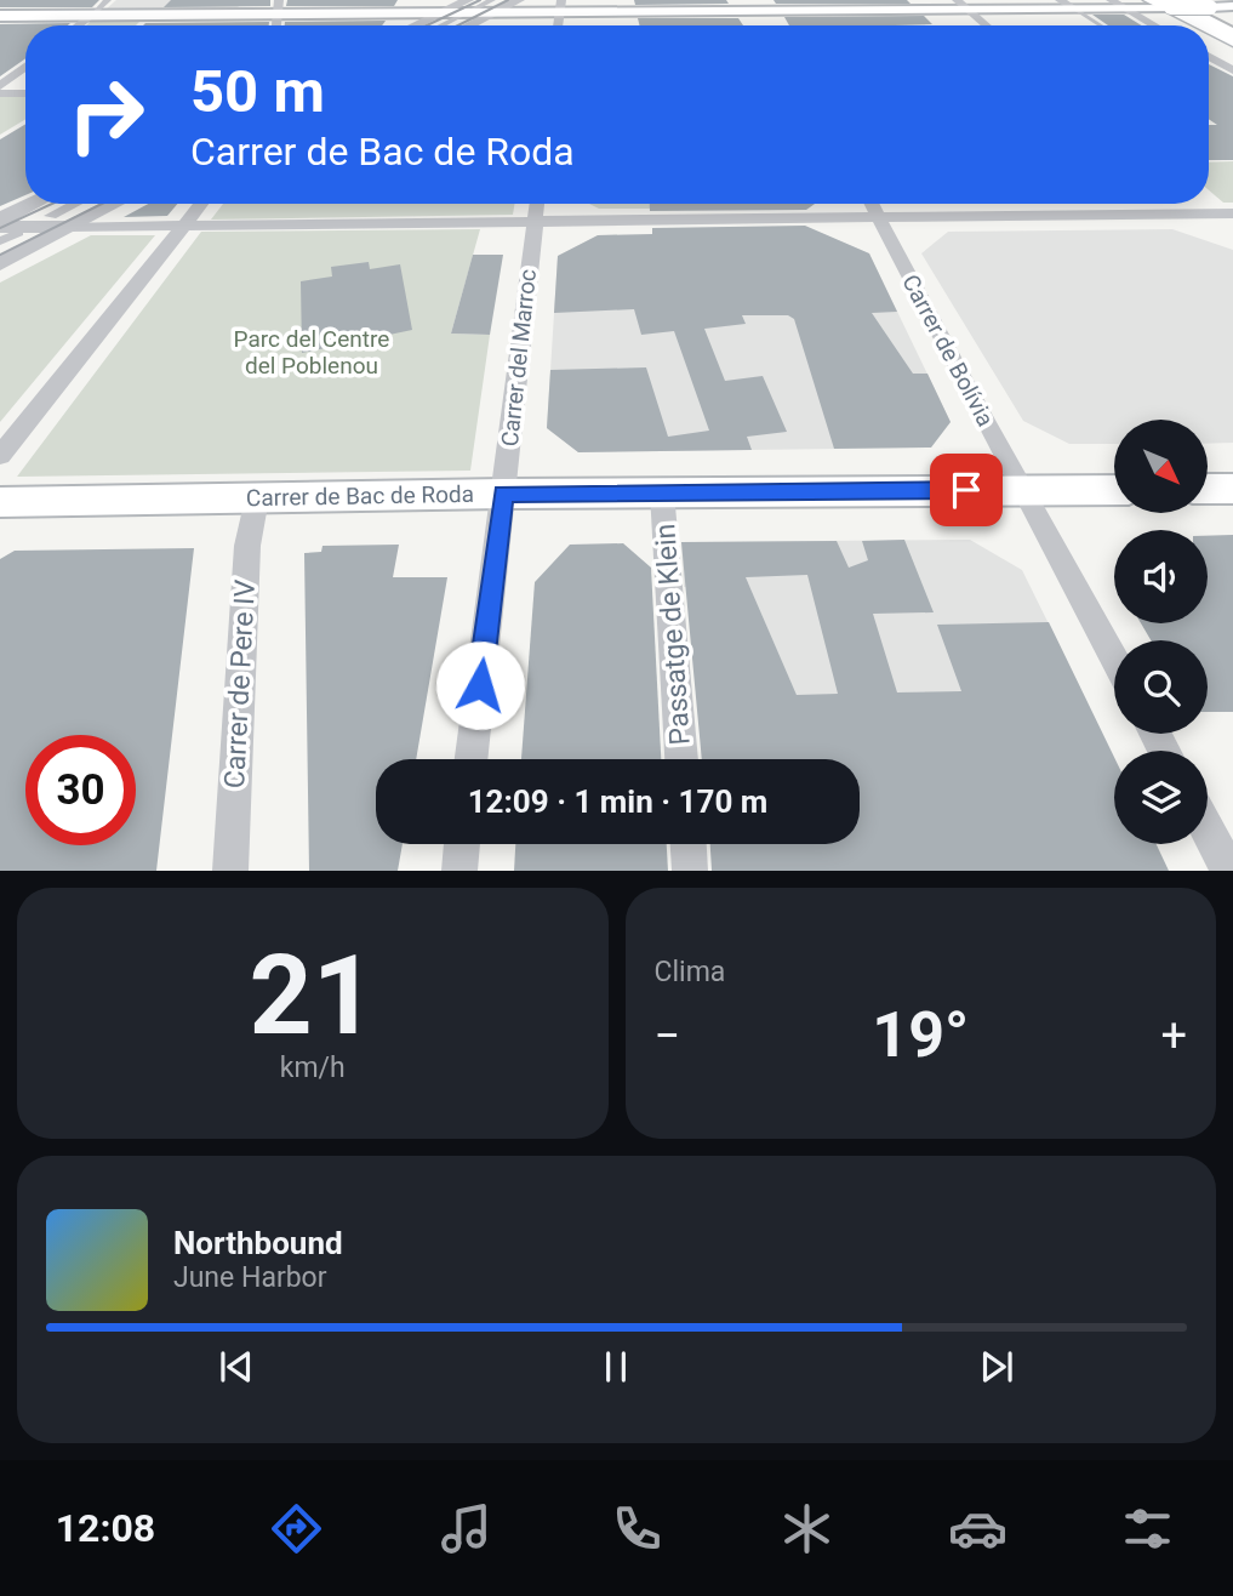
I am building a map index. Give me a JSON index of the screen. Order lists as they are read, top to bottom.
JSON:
{
  "streets": {
    "main road": ["Carrer de Bac de Roda"],
    "street": [
      "Carrer de Bolívia",
      "Carrer del Marroc",
      "Passatge de Klein",
      "Carrer de Pere IV"
    ]
  },
  "crossings": [
    ["Carrer de Bolívia", "Carrer de Bac de Roda"],
    ["Carrer del Marroc", "Carrer de Bac de Roda"],
    ["Carrer de Bac de Roda", "Passatge de Klein"],
    ["Carrer de Bac de Roda", "Carrer de Pere IV"]
  ],
  "parks": ["Parc del Centre del Poblenou"],
  "north": "bottom right",
  "page": {
    "turn": ["50 m", "Carrer de Bac de Roda"],
    "limit": "30",
    "trip": "12:09 · 1 min · 170 m",
    "tile": [
      ["21", "km/h"],
      "Clima"
    ],
    "heat": ["−", "19°", "+"],
    "song": ["Northbound", "June Harbor"],
    "tabs": "12:08"
  }
}
